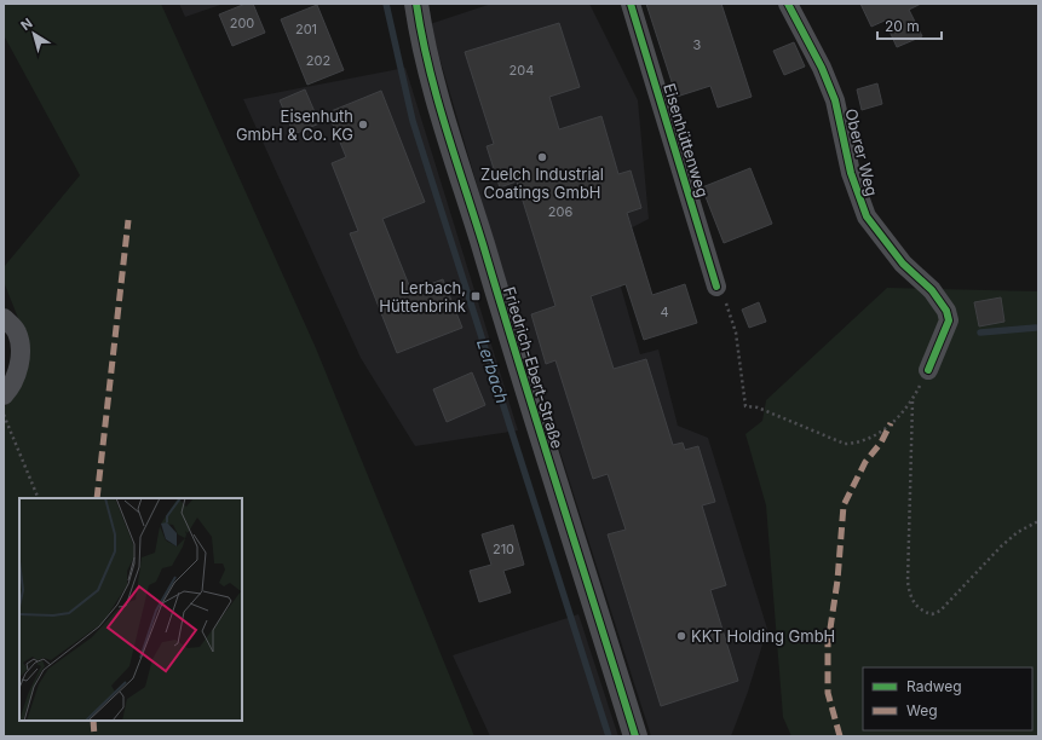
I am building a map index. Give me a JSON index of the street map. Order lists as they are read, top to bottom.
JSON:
{
  "streets": {
    "street": ["Eisenhüttenweg", "Oberer Weg", "Friedrich-Ebert-Straße"]
  },
  "water": ["Lerbach"],
  "places": {
    "other": ["Eisenhuth GmbH & Co. KG", "Zuelch Industrial Coatings GmbH", "KKT Holding GmbH"],
    "transit": ["Lerbach, Hüttenbrink"]
  },
  "house_numbers": [
    "200",
    "201",
    "3",
    "202",
    "204",
    "206",
    "4",
    "210"
  ],
  "legend": ["Radweg", "Weg"],
  "scale_bar": "20 m",
  "north": "top left"
}
